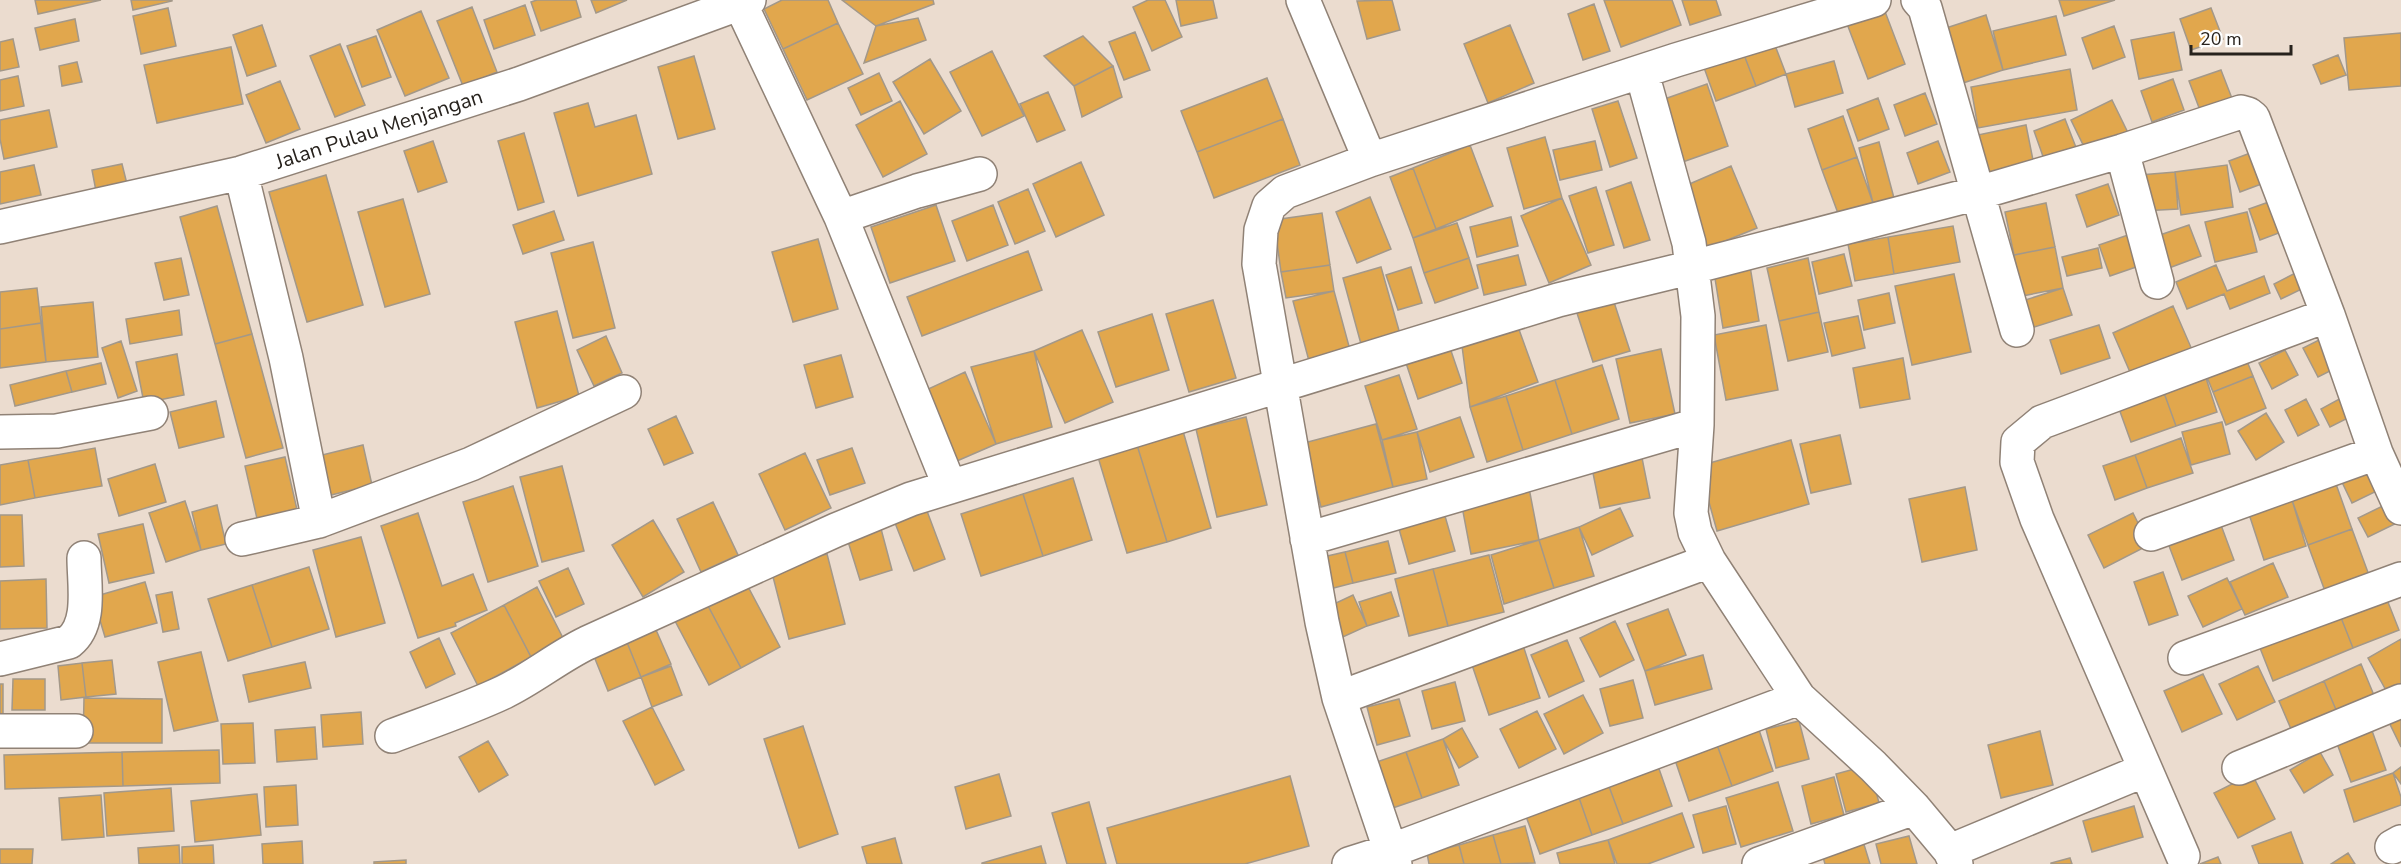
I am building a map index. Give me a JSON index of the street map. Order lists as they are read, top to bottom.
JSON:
{
  "streets": {
    "street": ["Jalan Pulau Menjangan"]
  },
  "scale_bar": "20 m"
}
